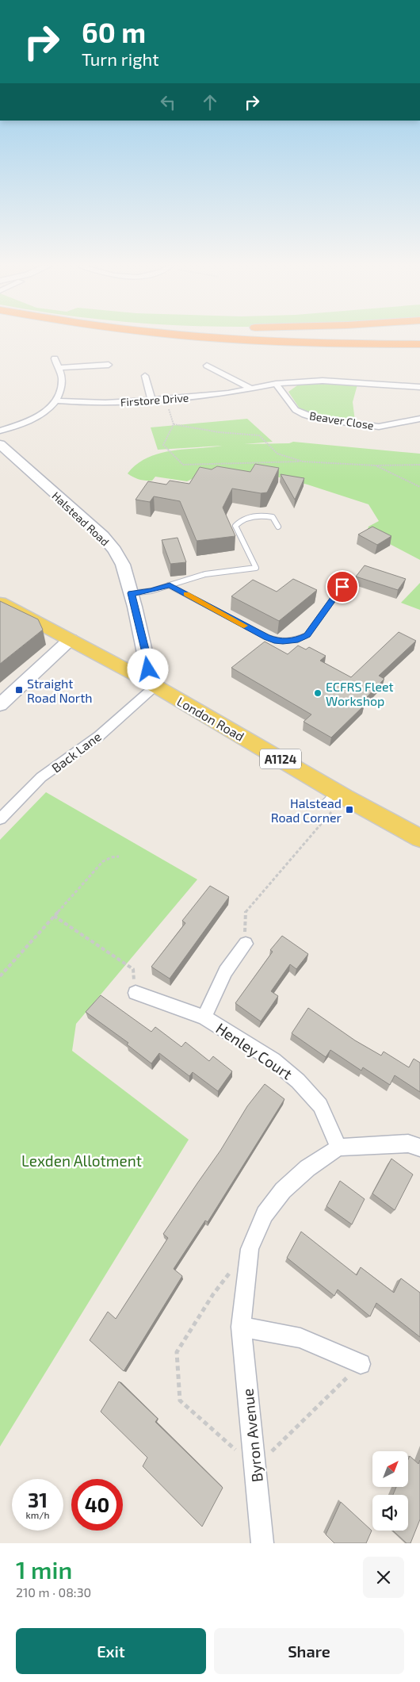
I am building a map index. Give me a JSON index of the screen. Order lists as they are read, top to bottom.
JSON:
{
  "streets": {
    "main road": ["London Road", "A1124"],
    "street": [
      "Firstore Drive",
      "Beaver Close",
      "Halstead Road",
      "Back Lane",
      "Henley Court",
      "Byron Avenue"
    ]
  },
  "crossings": [
    ["Firstore Drive", "Beaver Close"],
    ["Halstead Road", "London Road"],
    ["Halstead Road", "Back Lane"],
    ["London Road", "Back Lane"],
    ["Henley Court", "Byron Avenue"]
  ],
  "parks": ["Lexden Allotment"],
  "places": {
    "transit": ["Straight Road North", "Halstead Road Corner"],
    "other": ["ECFRS Fleet Workshop"]
  },
  "north": "top right",
  "page": {
    "turn": ["60 m", "Turn right"],
    "speed": "31 km/h",
    "limit": "40",
    "heading": ["1 min", "210 m · 08:30"],
    "buttons": ["Exit", "Share"]
  }
}
